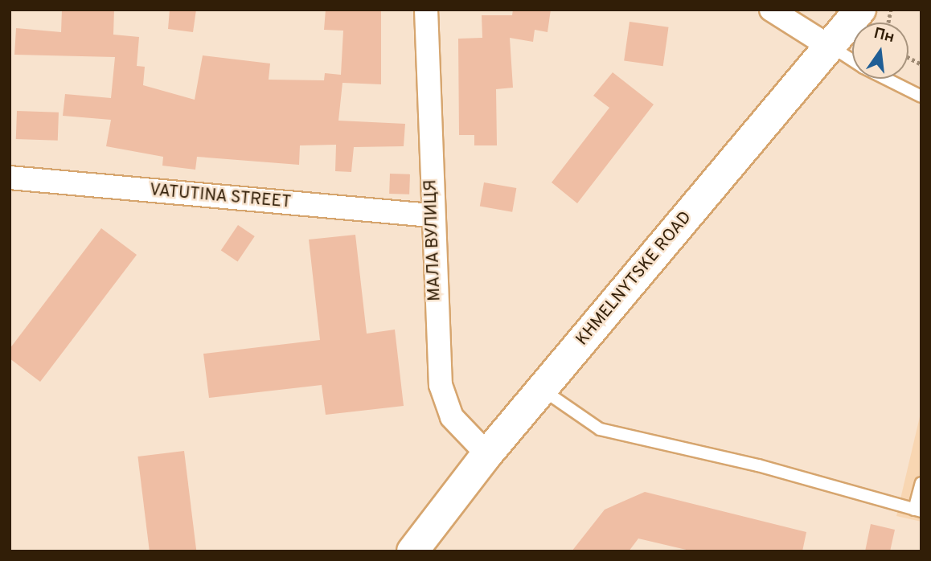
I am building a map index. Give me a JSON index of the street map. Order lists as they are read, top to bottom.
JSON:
{
  "streets": {
    "street": ["VATUTINA STREET", "МАЛА ВУЛИЦЯ", "KHMELNYTSKE ROAD"]
  },
  "crossings": [
    ["VATUTINA STREET", "МАЛА ВУЛИЦЯ"],
    ["МАЛА ВУЛИЦЯ", "KHMELNYTSKE ROAD"]
  ],
  "north": "top"
}
